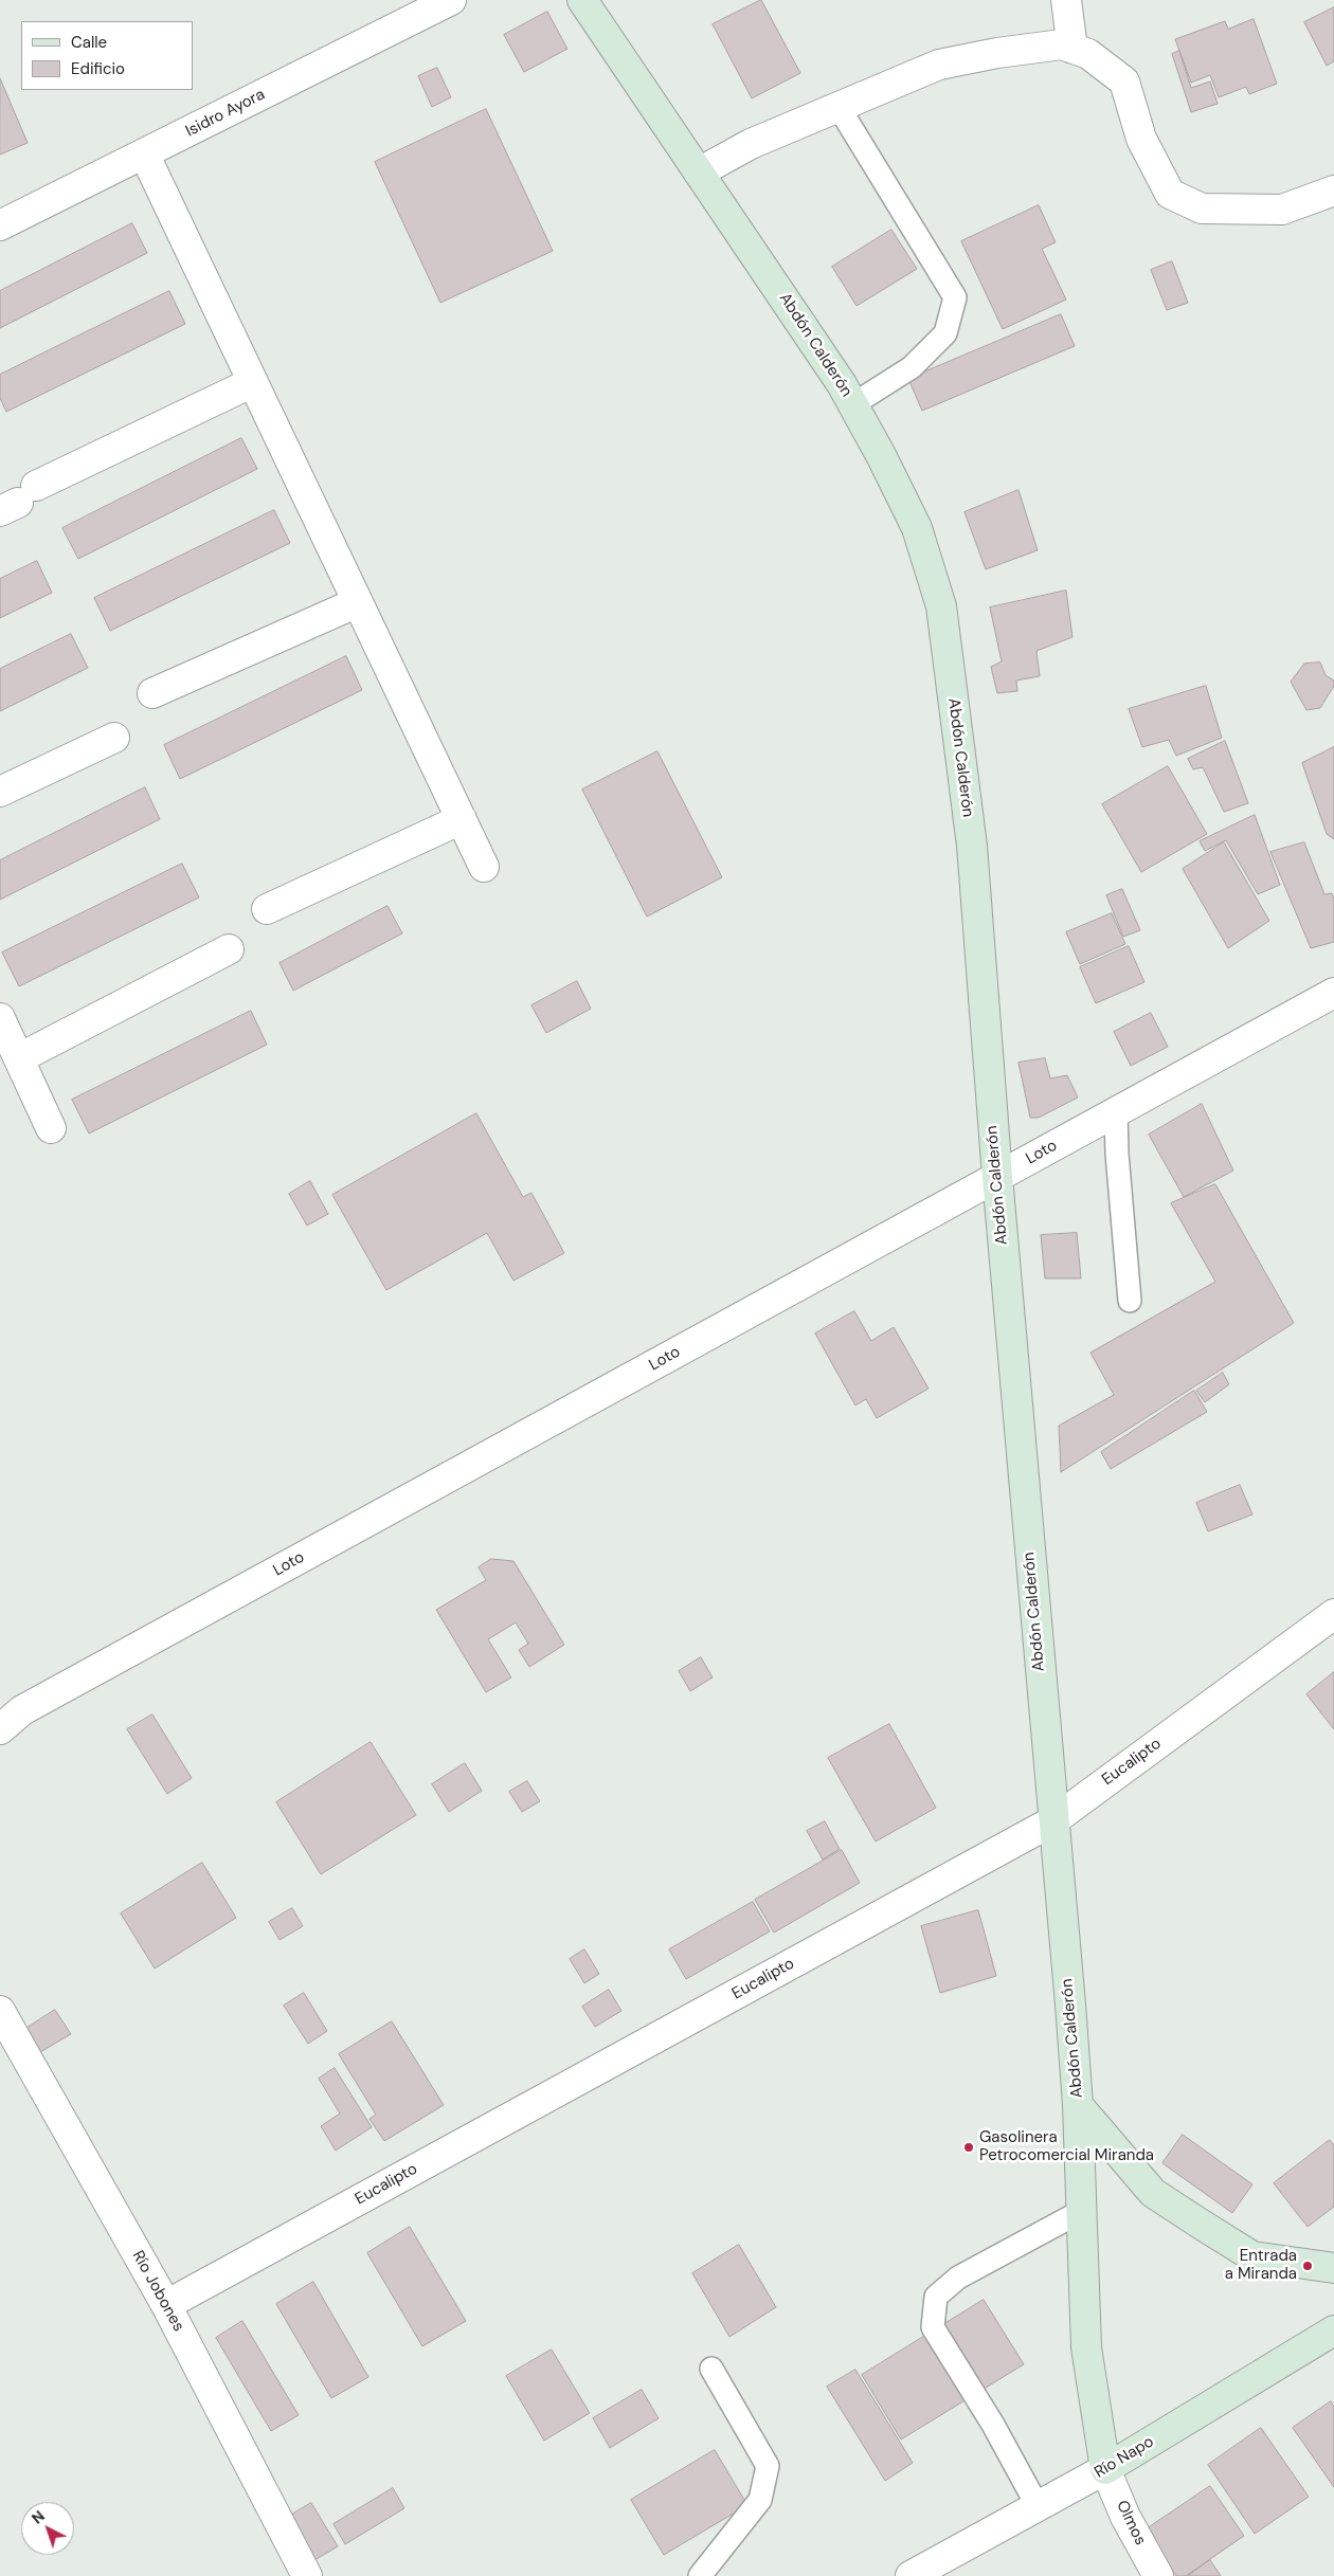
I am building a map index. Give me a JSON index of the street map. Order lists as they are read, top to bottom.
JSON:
{
  "streets": {
    "street": [
      "Isidro Ayora",
      "Abdón Calderón",
      "Loto",
      "Eucalipto",
      "Río Jobones",
      "Río Napo",
      "Olmos"
    ]
  },
  "crossings": [
    ["Abdón Calderón", "Loto"],
    ["Abdón Calderón", "Eucalipto"],
    ["Abdón Calderón", "Río Napo"],
    ["Abdón Calderón", "Olmos"],
    ["Eucalipto", "Río Jobones"],
    ["Río Napo", "Olmos"]
  ],
  "places": ["Gasolinera Petrocomercial Miranda", "Entrada a Miranda"],
  "legend": ["Calle", "Edificio"],
  "north": "top left"
}
